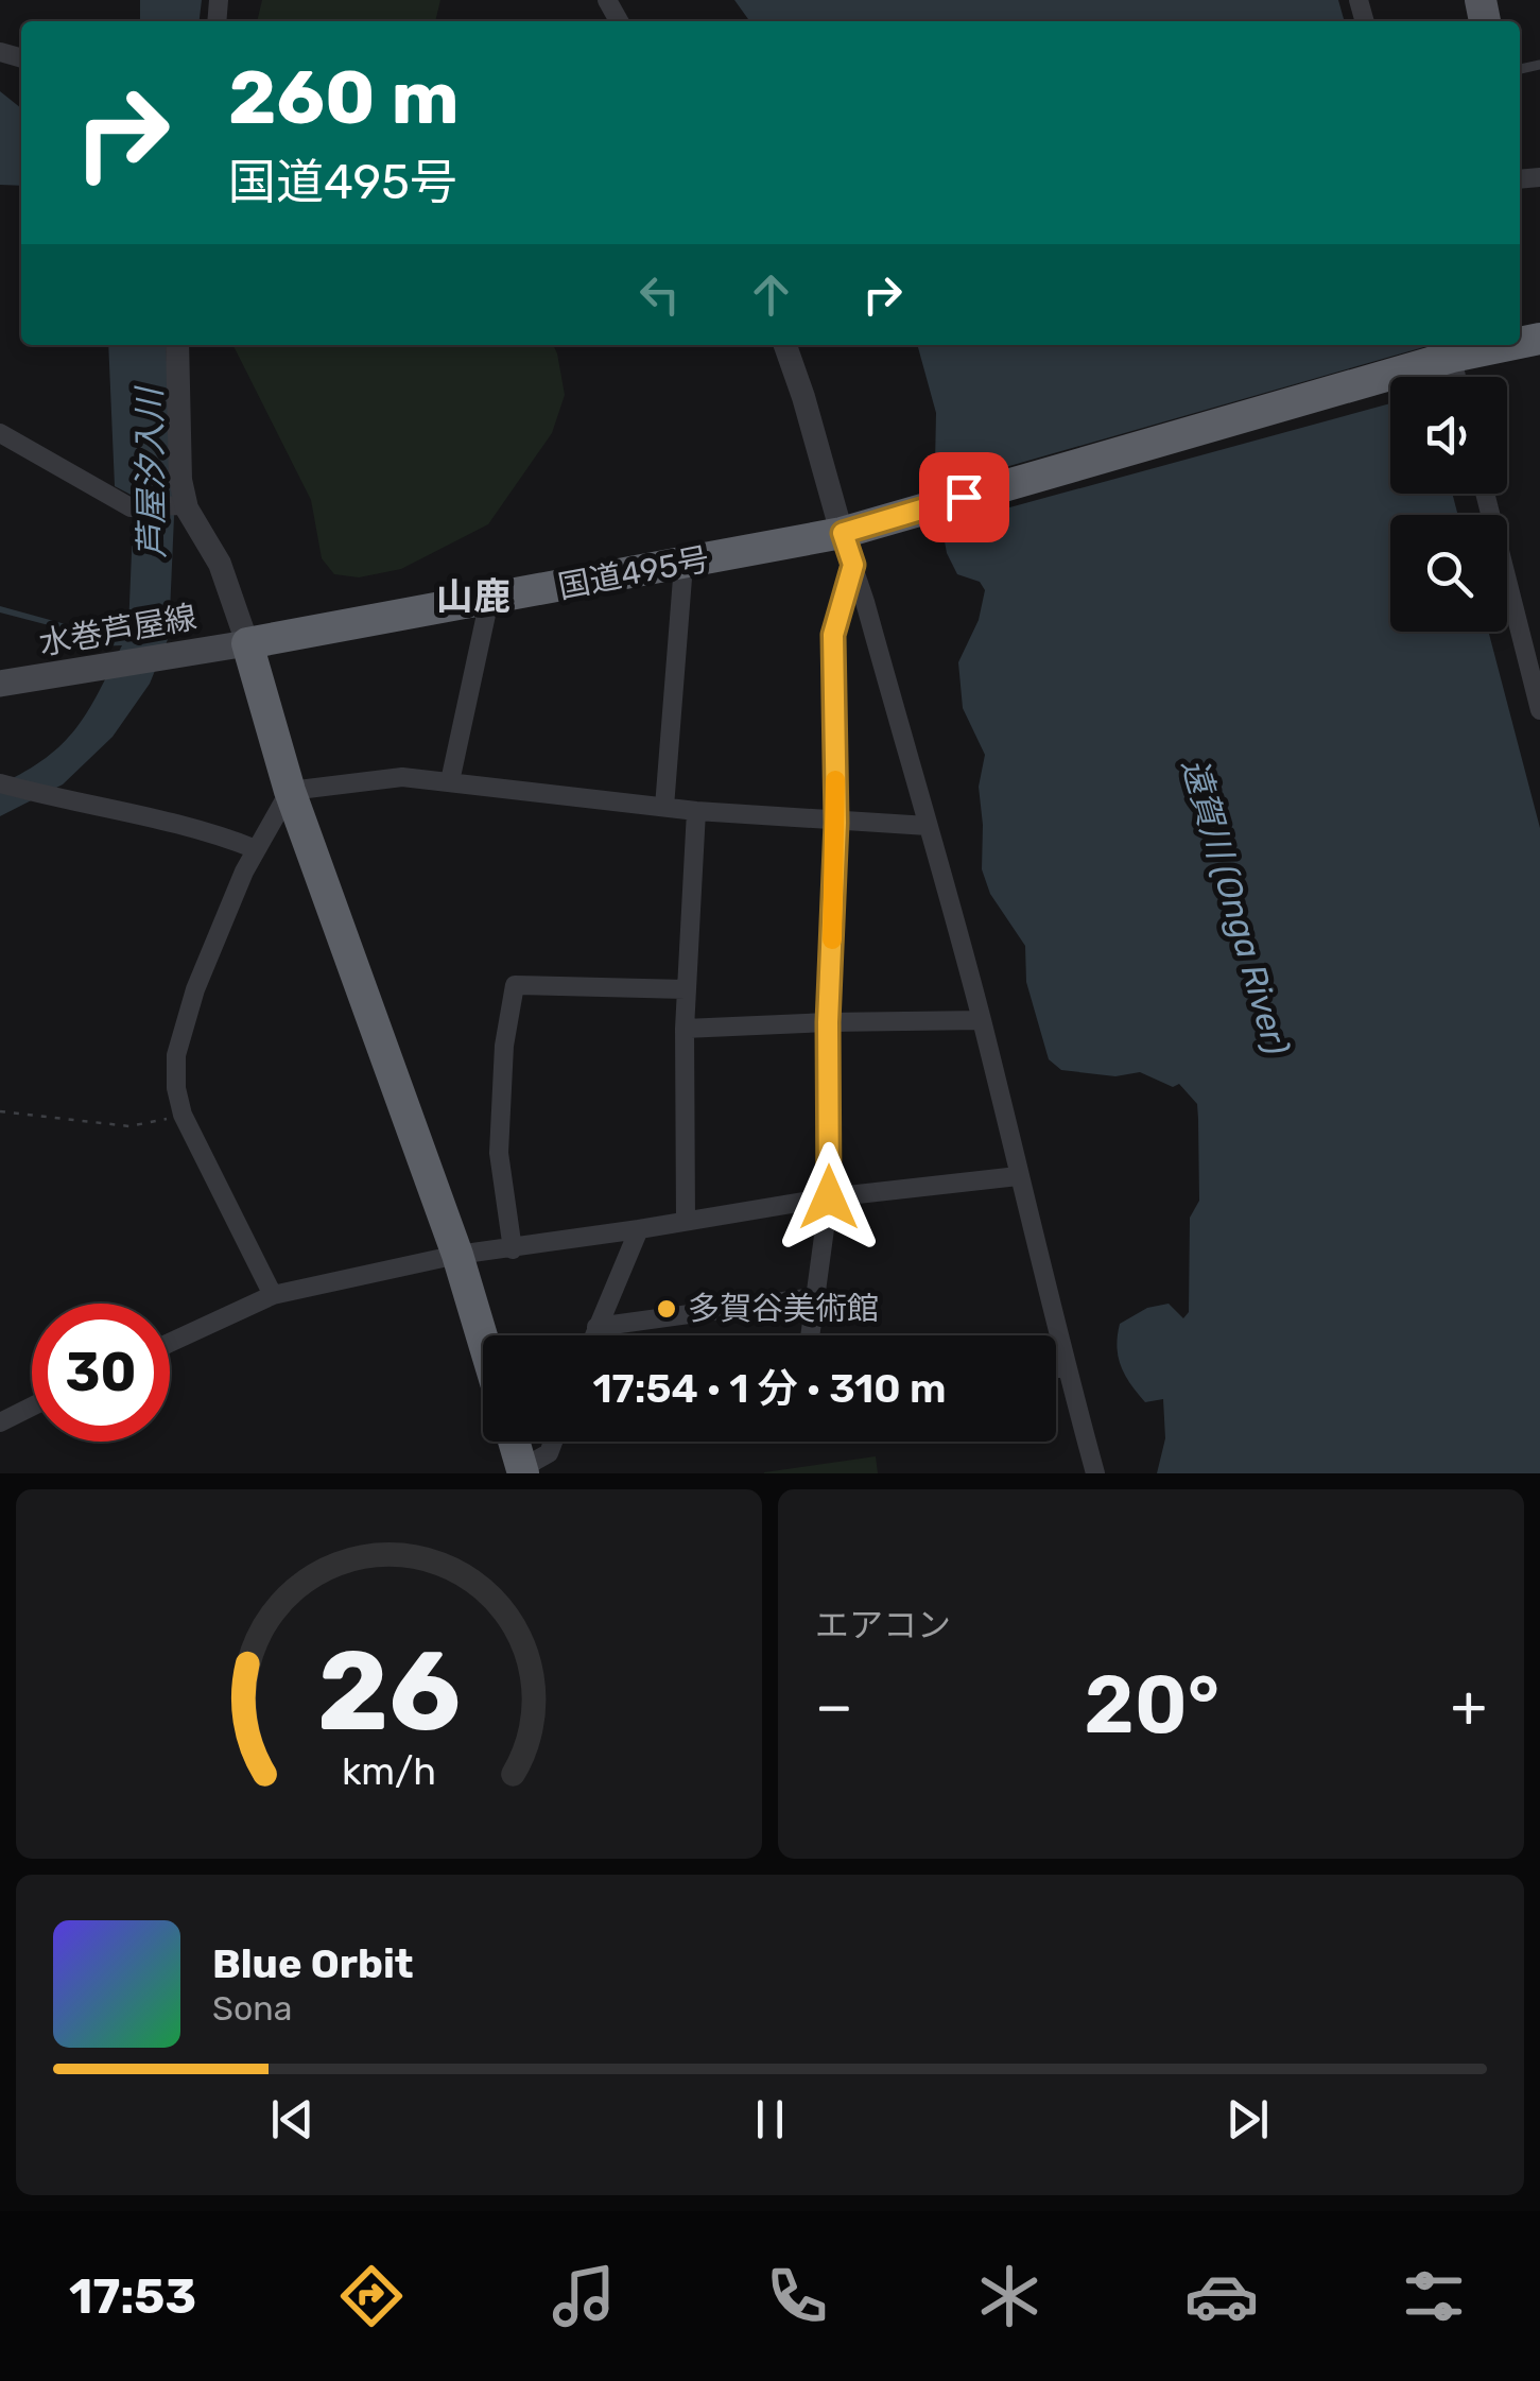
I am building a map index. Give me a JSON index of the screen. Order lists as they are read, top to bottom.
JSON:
{
  "streets": {
    "highway": ["国道495号"],
    "main road": ["水巻芦屋線"]
  },
  "crossings": [
    ["国道495号", "水巻芦屋線"]
  ],
  "districts": ["山鹿"],
  "water": ["芦屋汐入川", "遠賀川 (Onga River)"],
  "places": ["多賀谷美術館"],
  "page": {
    "turn": ["260 m", "国道495号"],
    "limit": "30",
    "trip": "17:54 · 1 分 · 310 m",
    "tile": "エアコン",
    "heat": ["−", "20°", "+"],
    "song": ["Blue Orbit", "Sona"],
    "tabs": "17:53",
    "gauge": ["26", "km/h"]
  }
}
